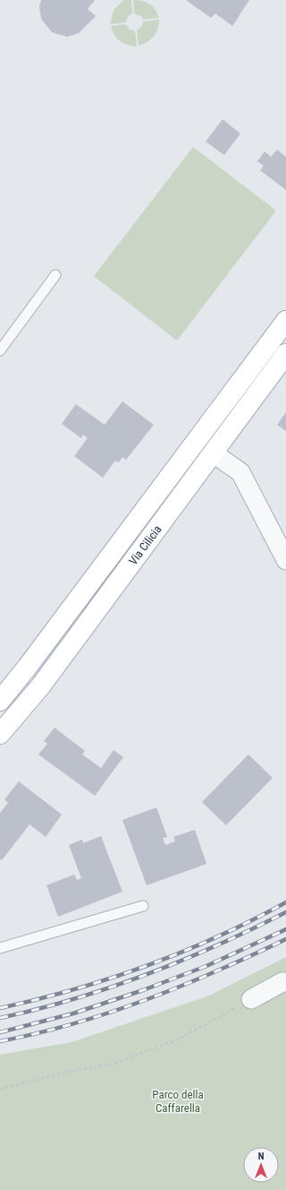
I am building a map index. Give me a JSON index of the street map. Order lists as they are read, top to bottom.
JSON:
{
  "streets": {
    "main road": ["Via Cilicia"]
  },
  "parks": ["Parco della Caffarella"],
  "north": "top"
}
